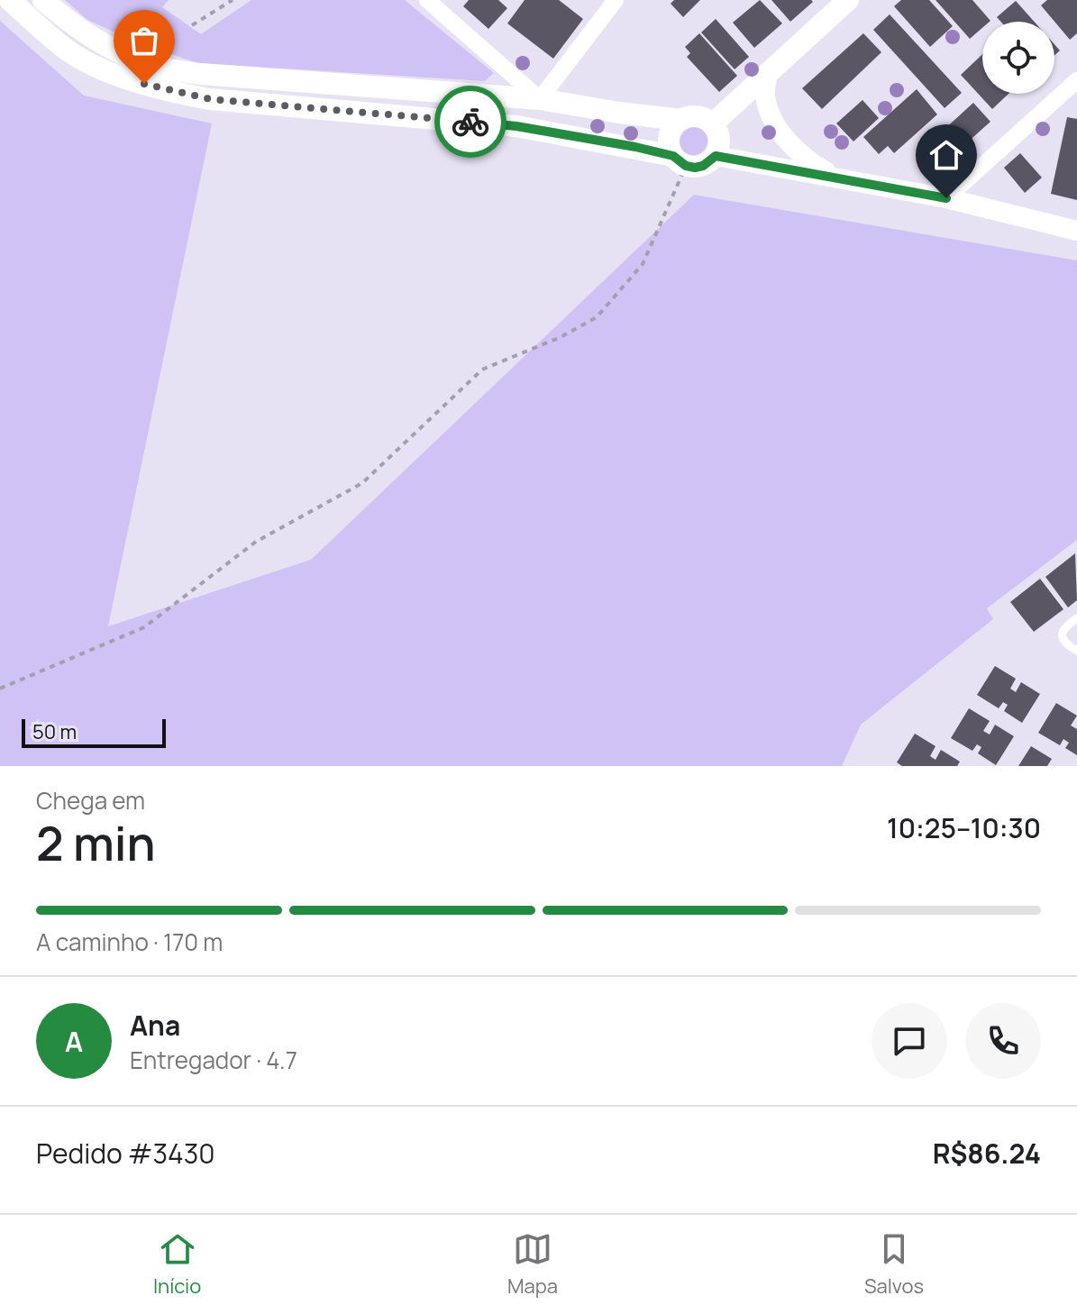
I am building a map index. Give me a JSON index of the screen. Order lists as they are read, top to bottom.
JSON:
{
  "scale_bar": "50 m",
  "page": {
    "scale": "50 m",
    "heading": ["2 min", "Chega em", "10:25–10:30"],
    "panel": [
      "Ana",
      "Entregador · 4.7",
      "Pedido #3430",
      "R$86.24"
    ],
    "bar": "A caminho · 170 m",
    "round": "A",
    "tabs": ["Início", "Mapa", "Salvos"]
  }
}
